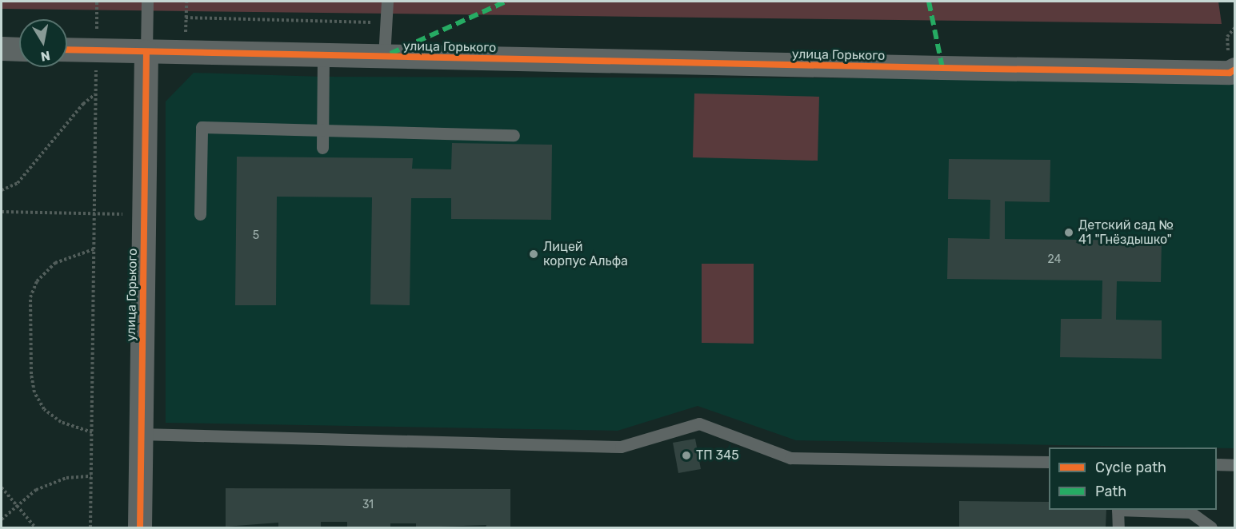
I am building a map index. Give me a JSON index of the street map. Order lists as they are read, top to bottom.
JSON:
{
  "streets": {
    "street": ["улица Горького"]
  },
  "places": ["Детский сад № 41 \"Гнёздышко\"", "Лицей корпус Альфа", "ТП 345"],
  "house_numbers": ["5", "24", "31"],
  "legend": ["Cycle path", "Path"],
  "north": "bottom"
}
